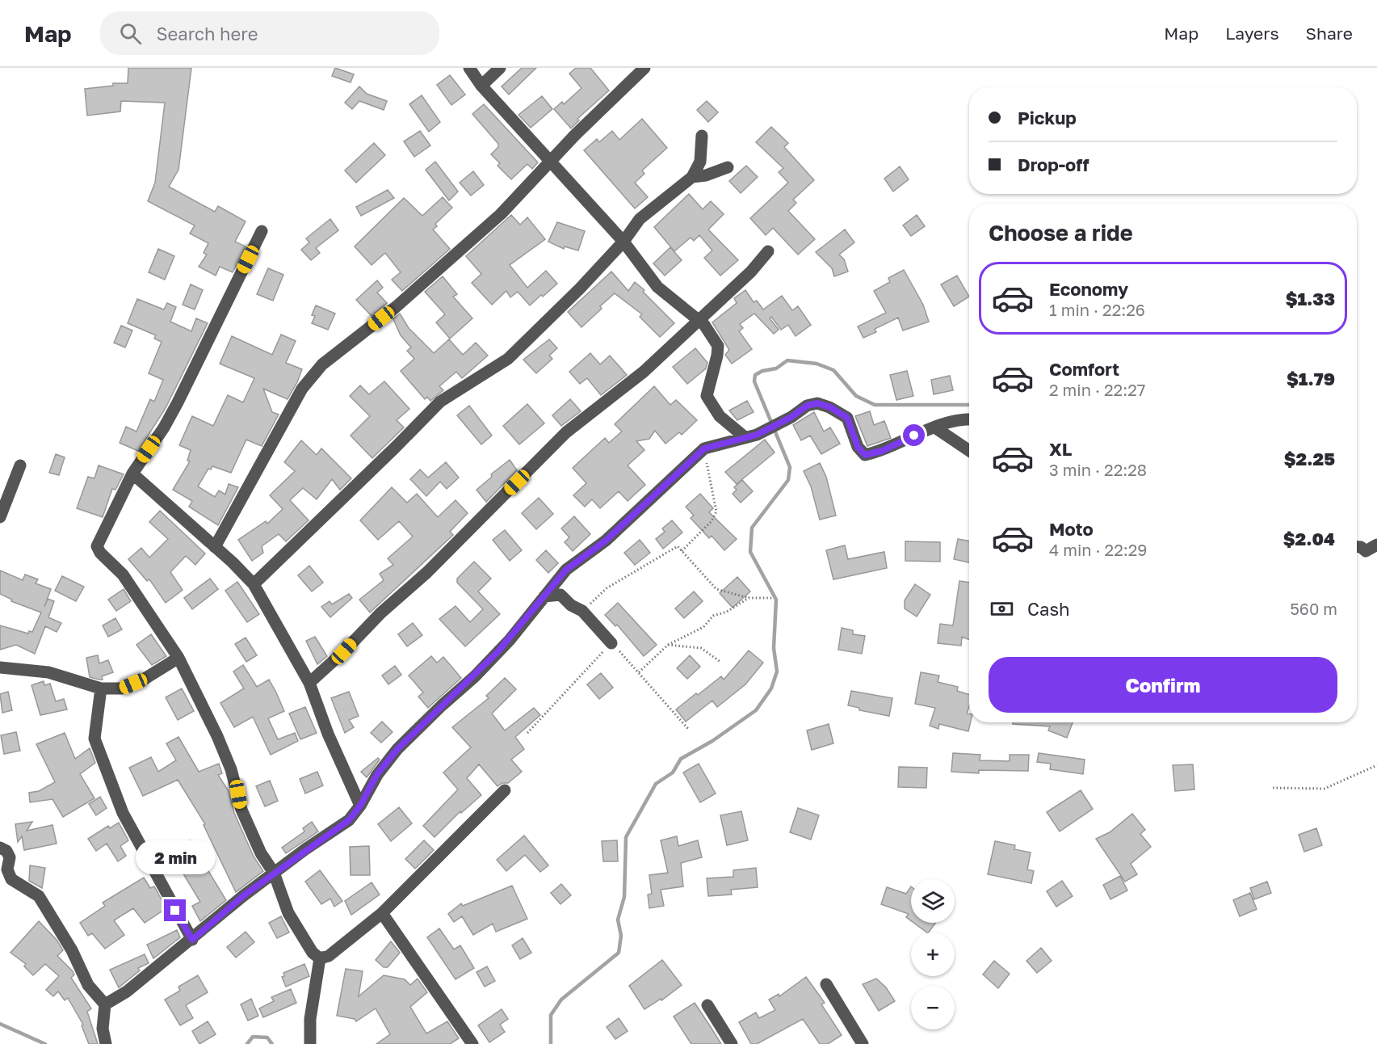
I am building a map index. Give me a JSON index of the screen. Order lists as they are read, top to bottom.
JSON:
{
  "page": {
    "header": "Map",
    "search": "Search here",
    "nav": ["Map", "Layers", "Share"],
    "banner": ["Pickup", "Drop-off"],
    "heading": "Choose a ride",
    "list": [
      {
        "name": "Economy",
        "note": "1 min · 22:26",
        "value": "$1.33"
      },
      {
        "name": "Comfort",
        "note": "2 min · 22:27",
        "value": "$1.79"
      },
      {
        "name": "XL",
        "note": "3 min · 22:28",
        "value": "$2.25"
      },
      {
        "name": "Moto",
        "note": "4 min · 22:29",
        "value": "$2.04"
      }
    ],
    "pay": ["Cash", "560 m"],
    "buttons": "Confirm",
    "bubble": "2 min",
    "map_buttons": ["+", "−"]
  }
}
